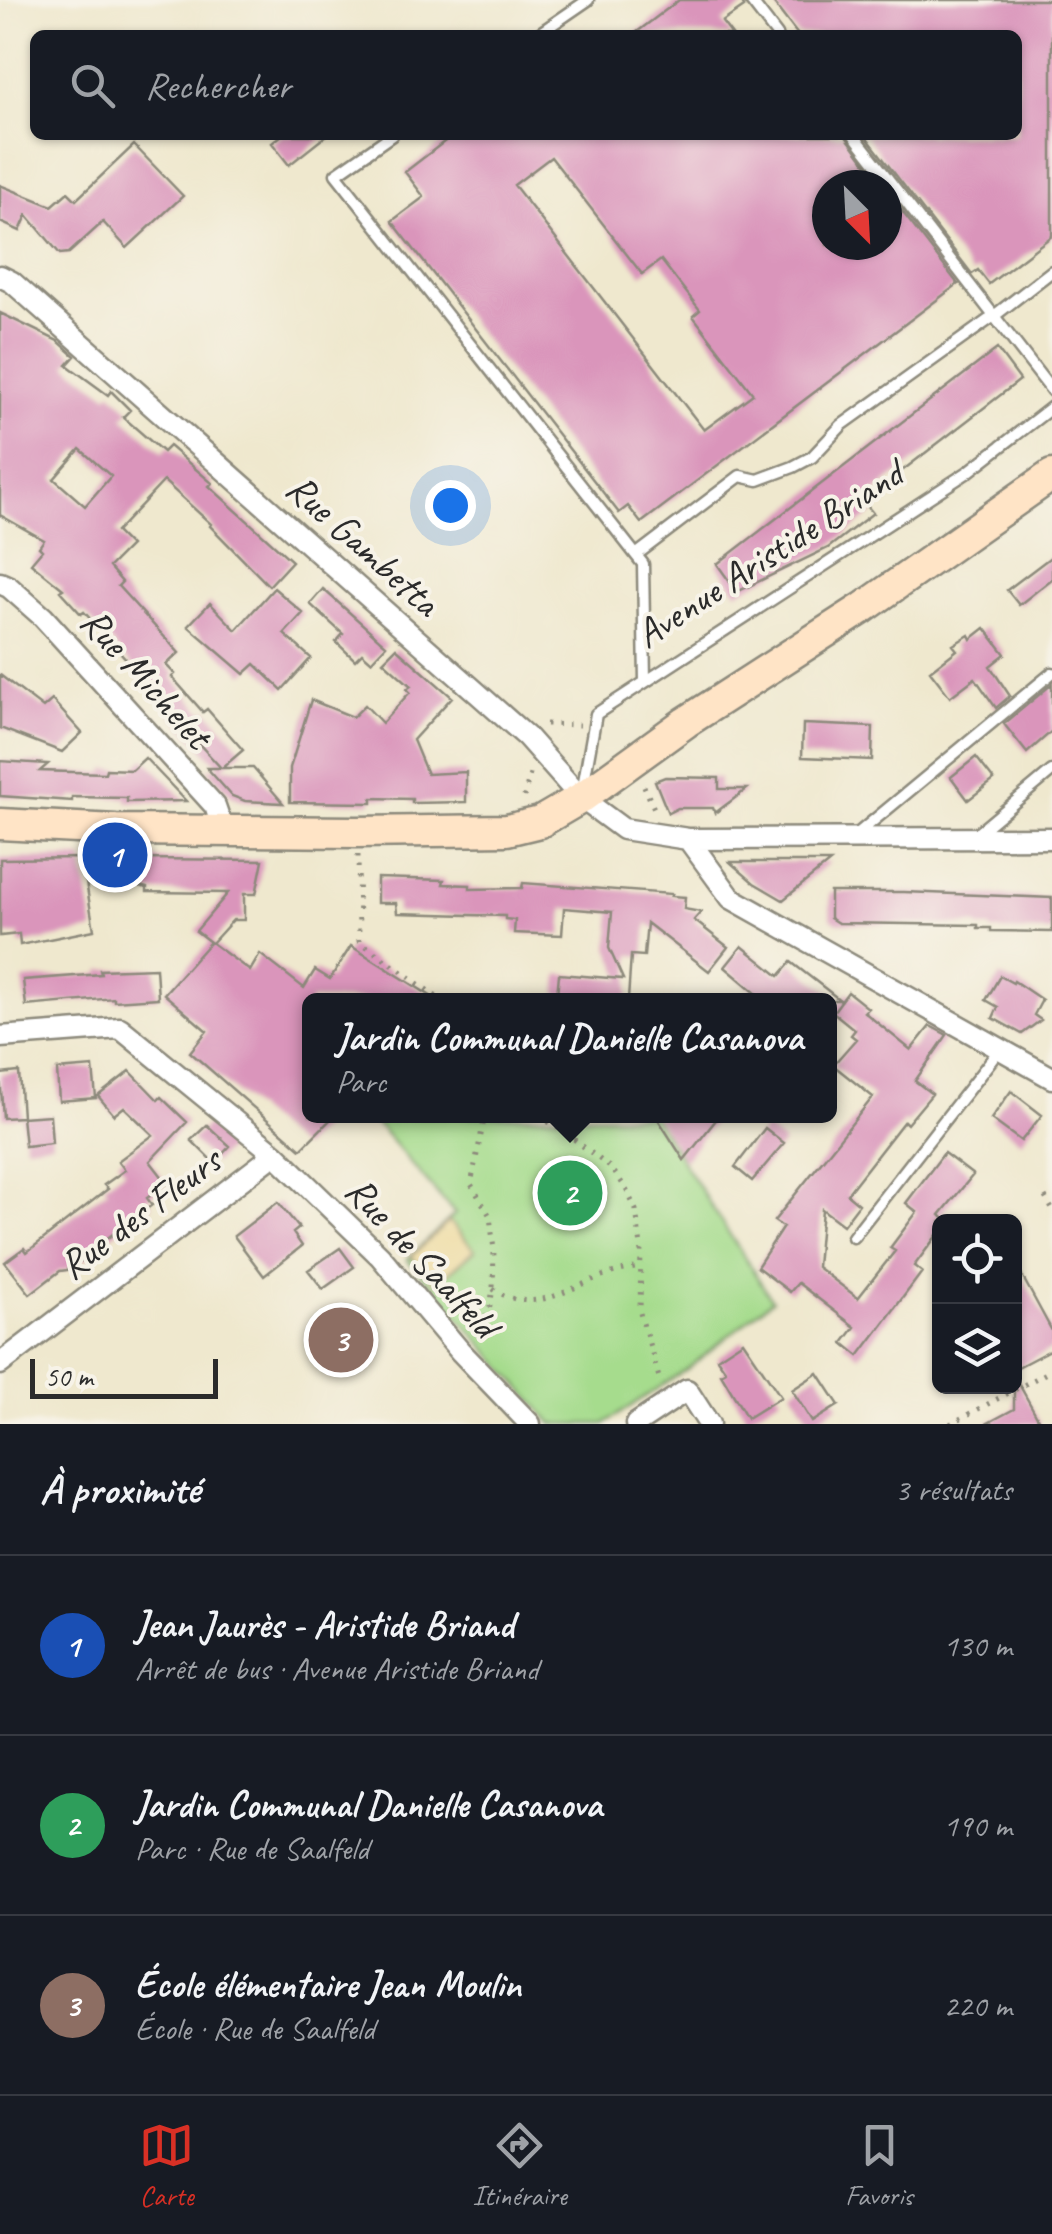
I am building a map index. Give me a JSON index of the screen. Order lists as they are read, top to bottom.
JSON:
{
  "streets": {
    "street": [
      "Rue Gambetta",
      "Rue Michelet",
      "Rue des Fleurs",
      "Rue de Saalfeld"
    ],
    "lane": ["Avenue Aristide Briand"]
  },
  "crossings": [
    ["Rue des Fleurs", "Rue de Saalfeld"]
  ],
  "scale_bar": "50 m",
  "north": "bottom right",
  "page": {
    "search": "Rechercher",
    "pins": ["1", "2", "3"],
    "popup": ["Jardin Communal Danielle Casanova", "Parc"],
    "scale": "50 m",
    "heading": ["À proximité", "3 résultats"],
    "list": [
      {
        "mark": "1",
        "name": "Jean Jaurès - Aristide Briand",
        "note": "Arrêt de bus · Avenue Aristide Briand",
        "value": "130 m"
      },
      {
        "mark": "2",
        "name": "Jardin Communal Danielle Casanova",
        "note": "Parc · Rue de Saalfeld",
        "value": "190 m"
      },
      {
        "mark": "3",
        "name": "École élémentaire Jean Moulin",
        "note": "École · Rue de Saalfeld",
        "value": "220 m"
      }
    ],
    "nav": ["Carte", "Itinéraire", "Favoris"]
  }
}
